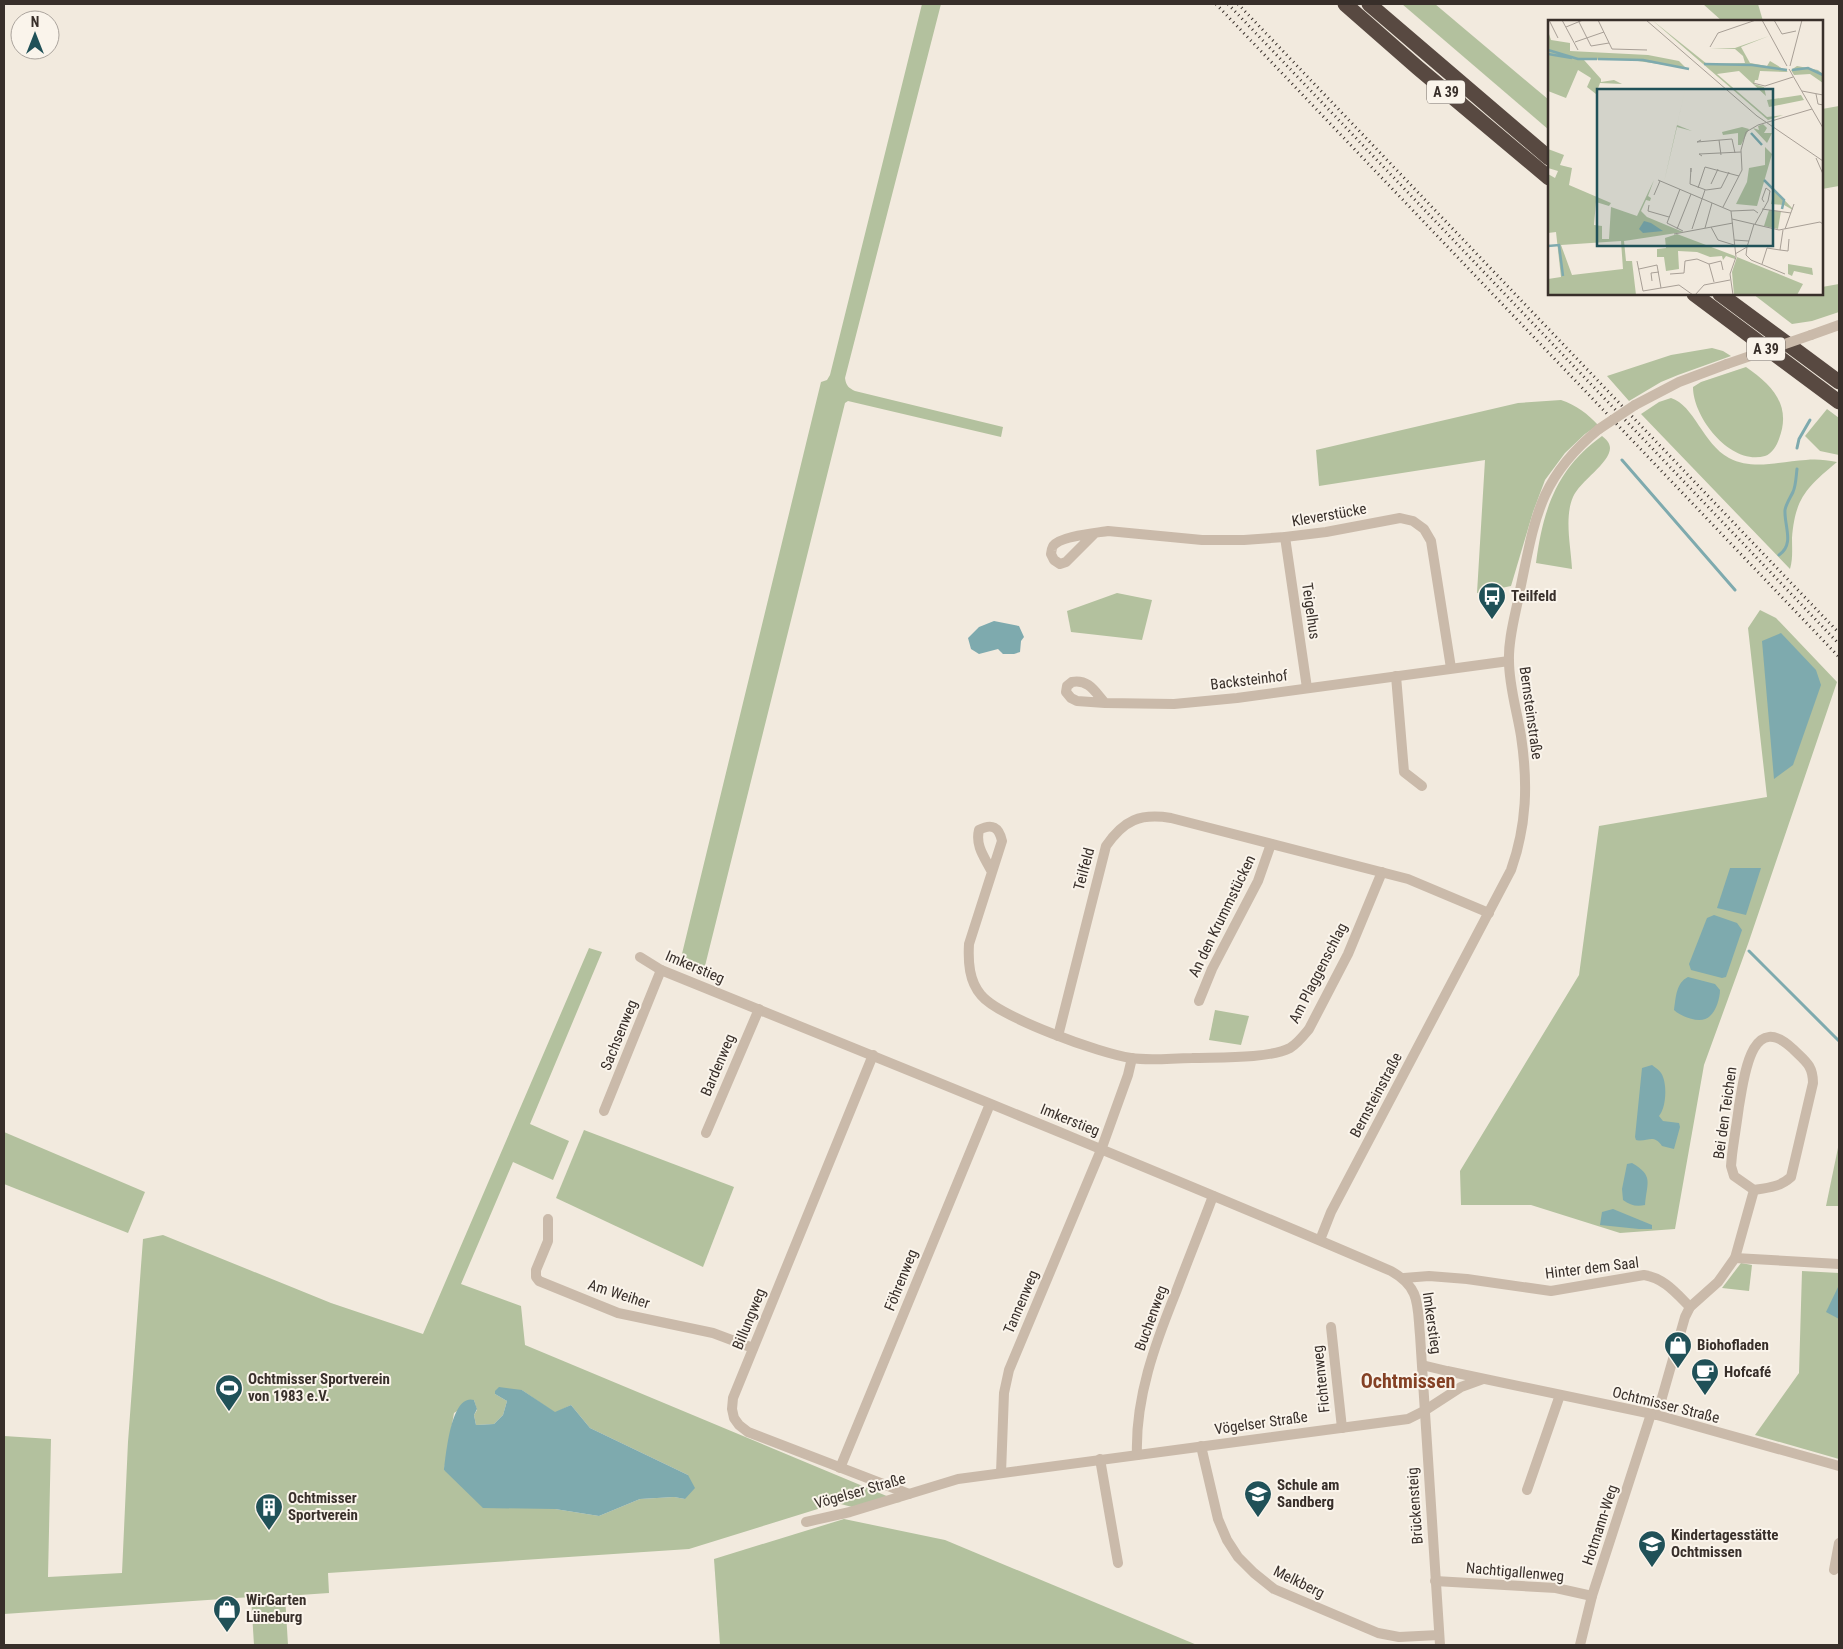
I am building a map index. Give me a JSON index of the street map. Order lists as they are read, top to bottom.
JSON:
{
  "streets": {
    "highway": ["A 39"],
    "street": [
      "Kleverstücke",
      "Teigelhus",
      "Backsteinhof",
      "Bernsteinstraße",
      "Teilfeld",
      "An den Krummstücken",
      "Imkerstieg",
      "Am Plaggenschlag",
      "Sachsenweg",
      "Bardenweg",
      "Bei den Teichen",
      "Hinter dem Saal",
      "Föhrenweg",
      "Am Weiher",
      "Tannenweg",
      "Buchenweg",
      "Billungweg",
      "Fichtenweg",
      "Ochtmisser Straße",
      "Vögelser Straße",
      "Brückensteig",
      "Hotmann-Weg",
      "Nachtigallenweg",
      "Melkberg"
    ]
  },
  "crossings": [
    ["Kleverstücke", "Teigelhus"],
    ["Kleverstücke", "Backsteinhof"],
    ["Teigelhus", "Backsteinhof"],
    ["Backsteinhof", "Bernsteinstraße"],
    ["Bernsteinstraße", "Teilfeld"],
    ["Bernsteinstraße", "Imkerstieg"],
    ["Teilfeld", "An den Krummstücken"],
    ["Teilfeld", "Am Plaggenschlag"],
    ["Imkerstieg", "Sachsenweg"],
    ["Imkerstieg", "Bardenweg"],
    ["Imkerstieg", "Hinter dem Saal"],
    ["Imkerstieg", "Föhrenweg"],
    ["Imkerstieg", "Tannenweg"],
    ["Imkerstieg", "Buchenweg"],
    ["Imkerstieg", "Billungweg"],
    ["Imkerstieg", "Ochtmisser Straße"],
    ["Imkerstieg", "Brückensteig"],
    ["Föhrenweg", "Billungweg"],
    ["Am Weiher", "Billungweg"],
    ["Tannenweg", "Vögelser Straße"],
    ["Buchenweg", "Vögelser Straße"],
    ["Billungweg", "Vögelser Straße"],
    ["Fichtenweg", "Vögelser Straße"],
    ["Ochtmisser Straße", "Brückensteig"],
    ["Ochtmisser Straße", "Hotmann-Weg"],
    ["Vögelser Straße", "Brückensteig"],
    ["Vögelser Straße", "Melkberg"],
    ["Brückensteig", "Nachtigallenweg"],
    ["Brückensteig", "Melkberg"],
    ["Hotmann-Weg", "Nachtigallenweg"]
  ],
  "districts": ["Ochtmissen"],
  "places": {
    "bus stop": ["Teilfeld"],
    "shop": ["Biohofladen", "WirGarten Lüneburg"],
    "cafe": ["Hofcafé"],
    "sports": ["Ochtmisser Sportverein von 1983 e.V."],
    "school or university": ["Schule am Sandberg", "Kindertagesstätte Ochtmissen"],
    "building": ["Ochtmisser Sportverein"]
  },
  "north": "top"
}
